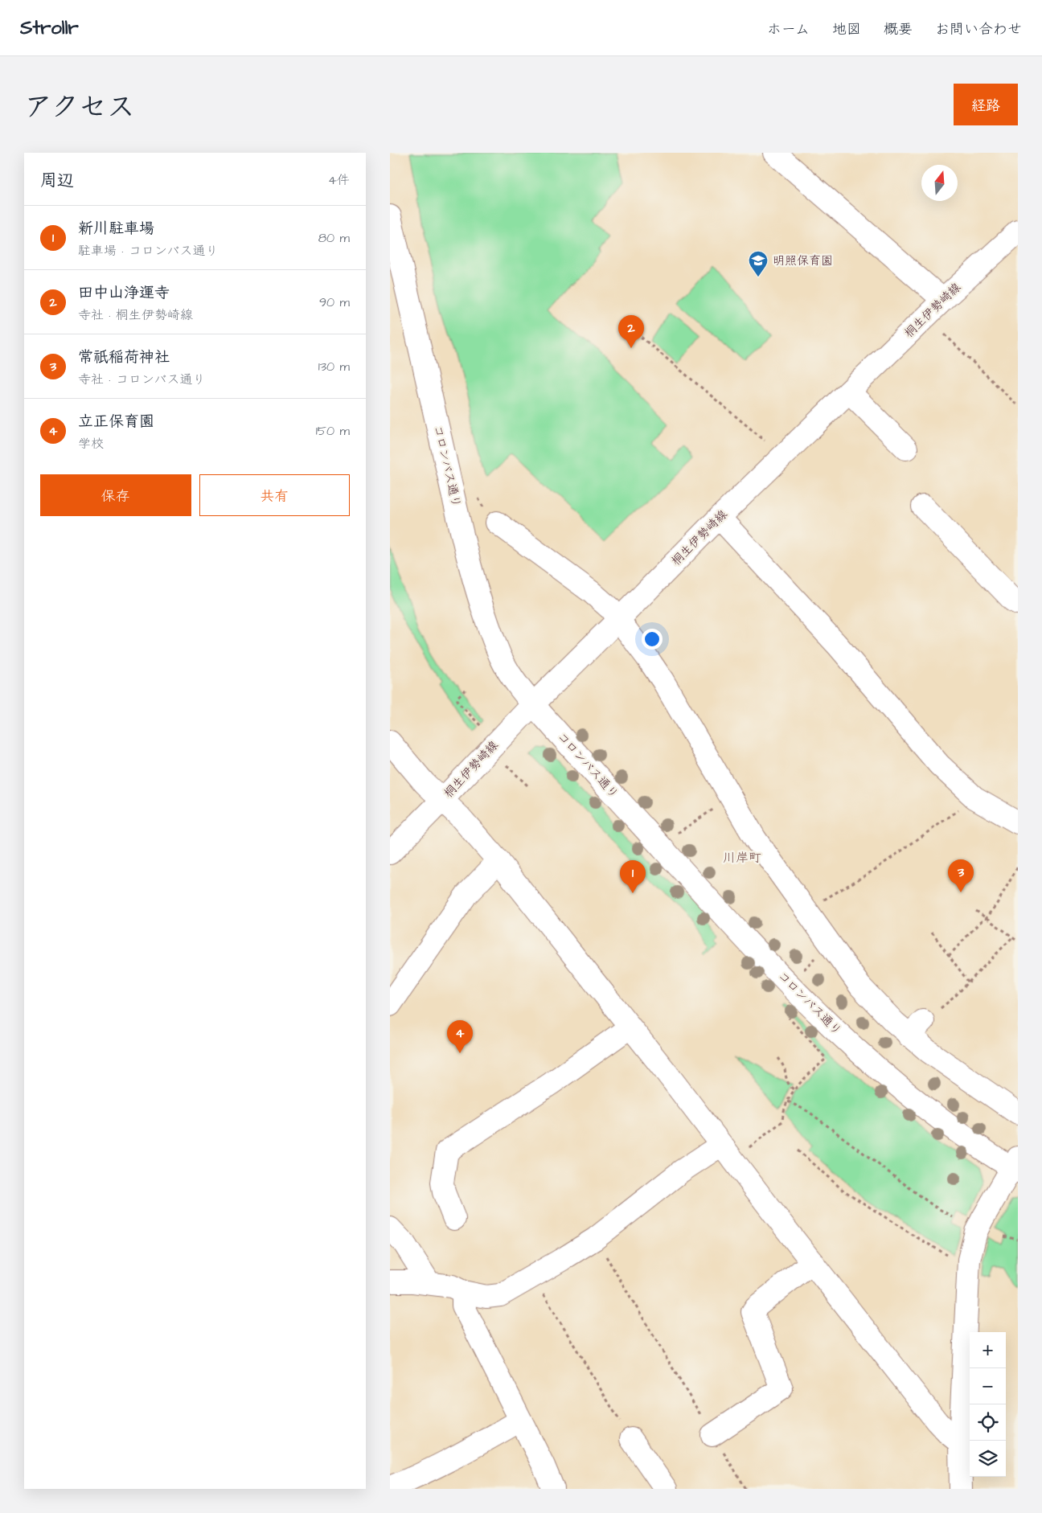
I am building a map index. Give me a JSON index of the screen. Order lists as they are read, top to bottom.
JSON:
{
  "streets": {
    "street": ["桐生伊勢崎線", "コロンバス通り"]
  },
  "crossings": [
    ["桐生伊勢崎線", "コロンバス通り"]
  ],
  "districts": ["川岸町"],
  "places": {
    "school or university": ["明照保育園"]
  },
  "north": "top",
  "page": {
    "header": "Strollr",
    "nav": [
      "ホーム",
      "地図",
      "概要",
      "お問い合わせ"
    ],
    "title": "アクセス",
    "buttons": [
      "経路",
      ["保存", "共有"]
    ],
    "heading": ["周辺", "4件"],
    "list": [
      {
        "mark": "1",
        "name": "新川駐車場",
        "note": "駐車場 · コロンバス通り",
        "value": "80 m"
      },
      {
        "mark": "2",
        "name": "田中山浄運寺",
        "note": "寺社 · 桐生伊勢崎線",
        "value": "90 m"
      },
      {
        "mark": "3",
        "name": "常祇稲荷神社",
        "note": "寺社 · コロンバス通り",
        "value": "130 m"
      },
      {
        "mark": "4",
        "name": "立正保育園",
        "note": "学校",
        "value": "150 m"
      }
    ],
    "pins": [
      "2",
      "3",
      "1",
      "4"
    ],
    "map_buttons": ["+", "−"]
  }
}
